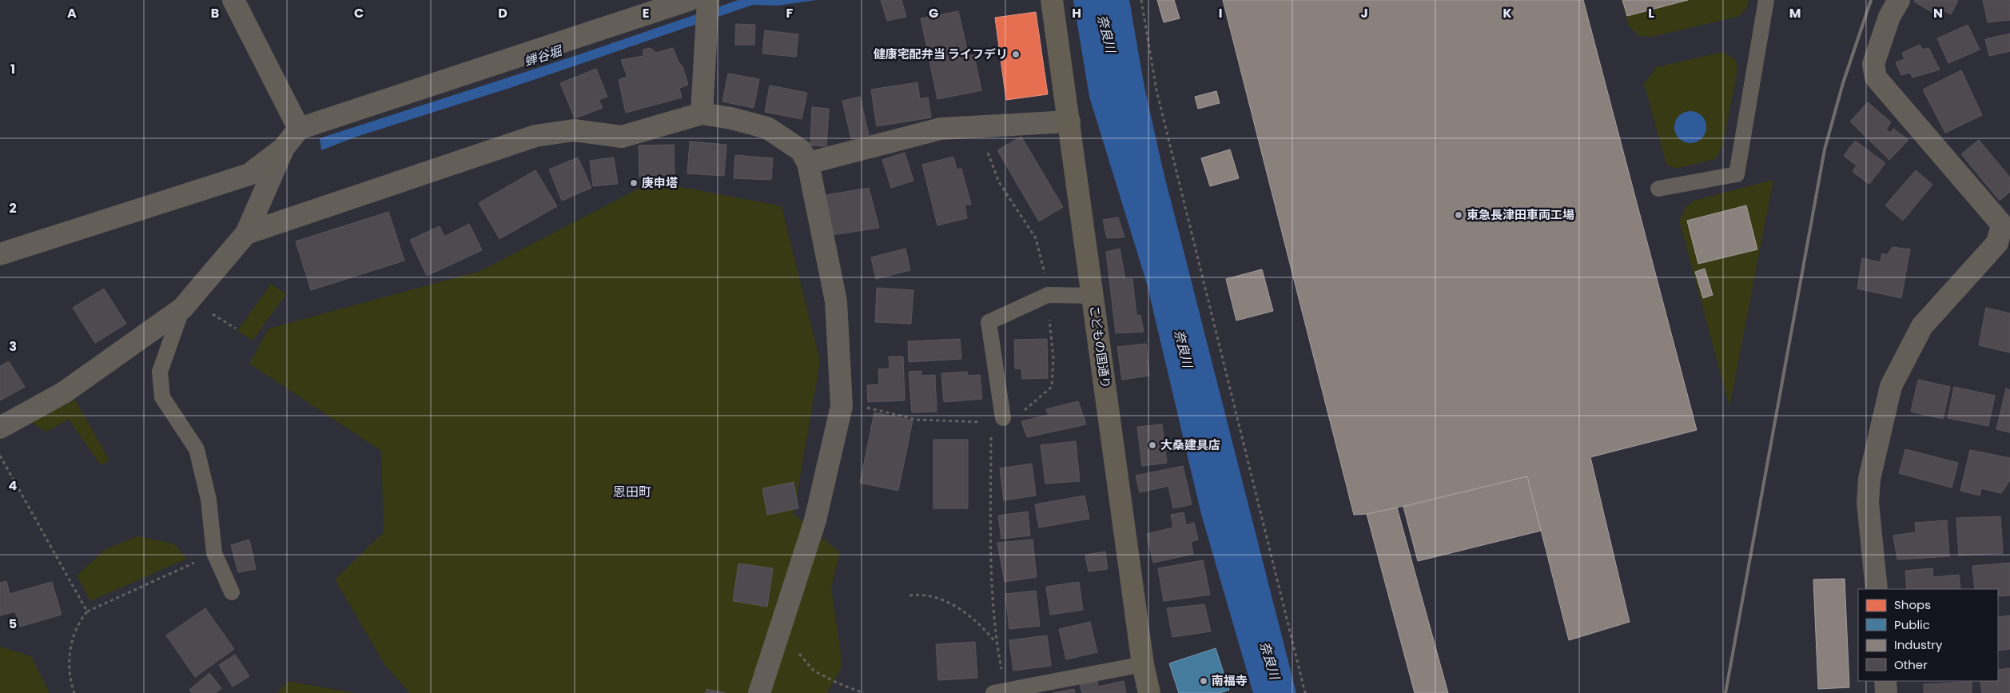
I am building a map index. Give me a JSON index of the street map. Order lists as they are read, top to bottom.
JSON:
{
  "streets": {
    "main road": ["こどもの国通り"]
  },
  "districts": ["恩田町"],
  "water": ["奈良川", "蝉谷堀"],
  "places": [
    "健康宅配弁当 ライフデリ",
    "庚申塔",
    "東急長津田車両工場",
    "大桑建具店",
    "南福寺"
  ],
  "legend": [
    "Shops",
    "Public",
    "Industry",
    "Other"
  ],
  "grid": {
    "columns": [
      "A",
      "B",
      "C",
      "D",
      "E",
      "F",
      "G",
      "H",
      "I",
      "J",
      "K",
      "L",
      "M",
      "N"
    ],
    "rows": [
      "1",
      "2",
      "3",
      "4",
      "5"
    ]
  }
}
